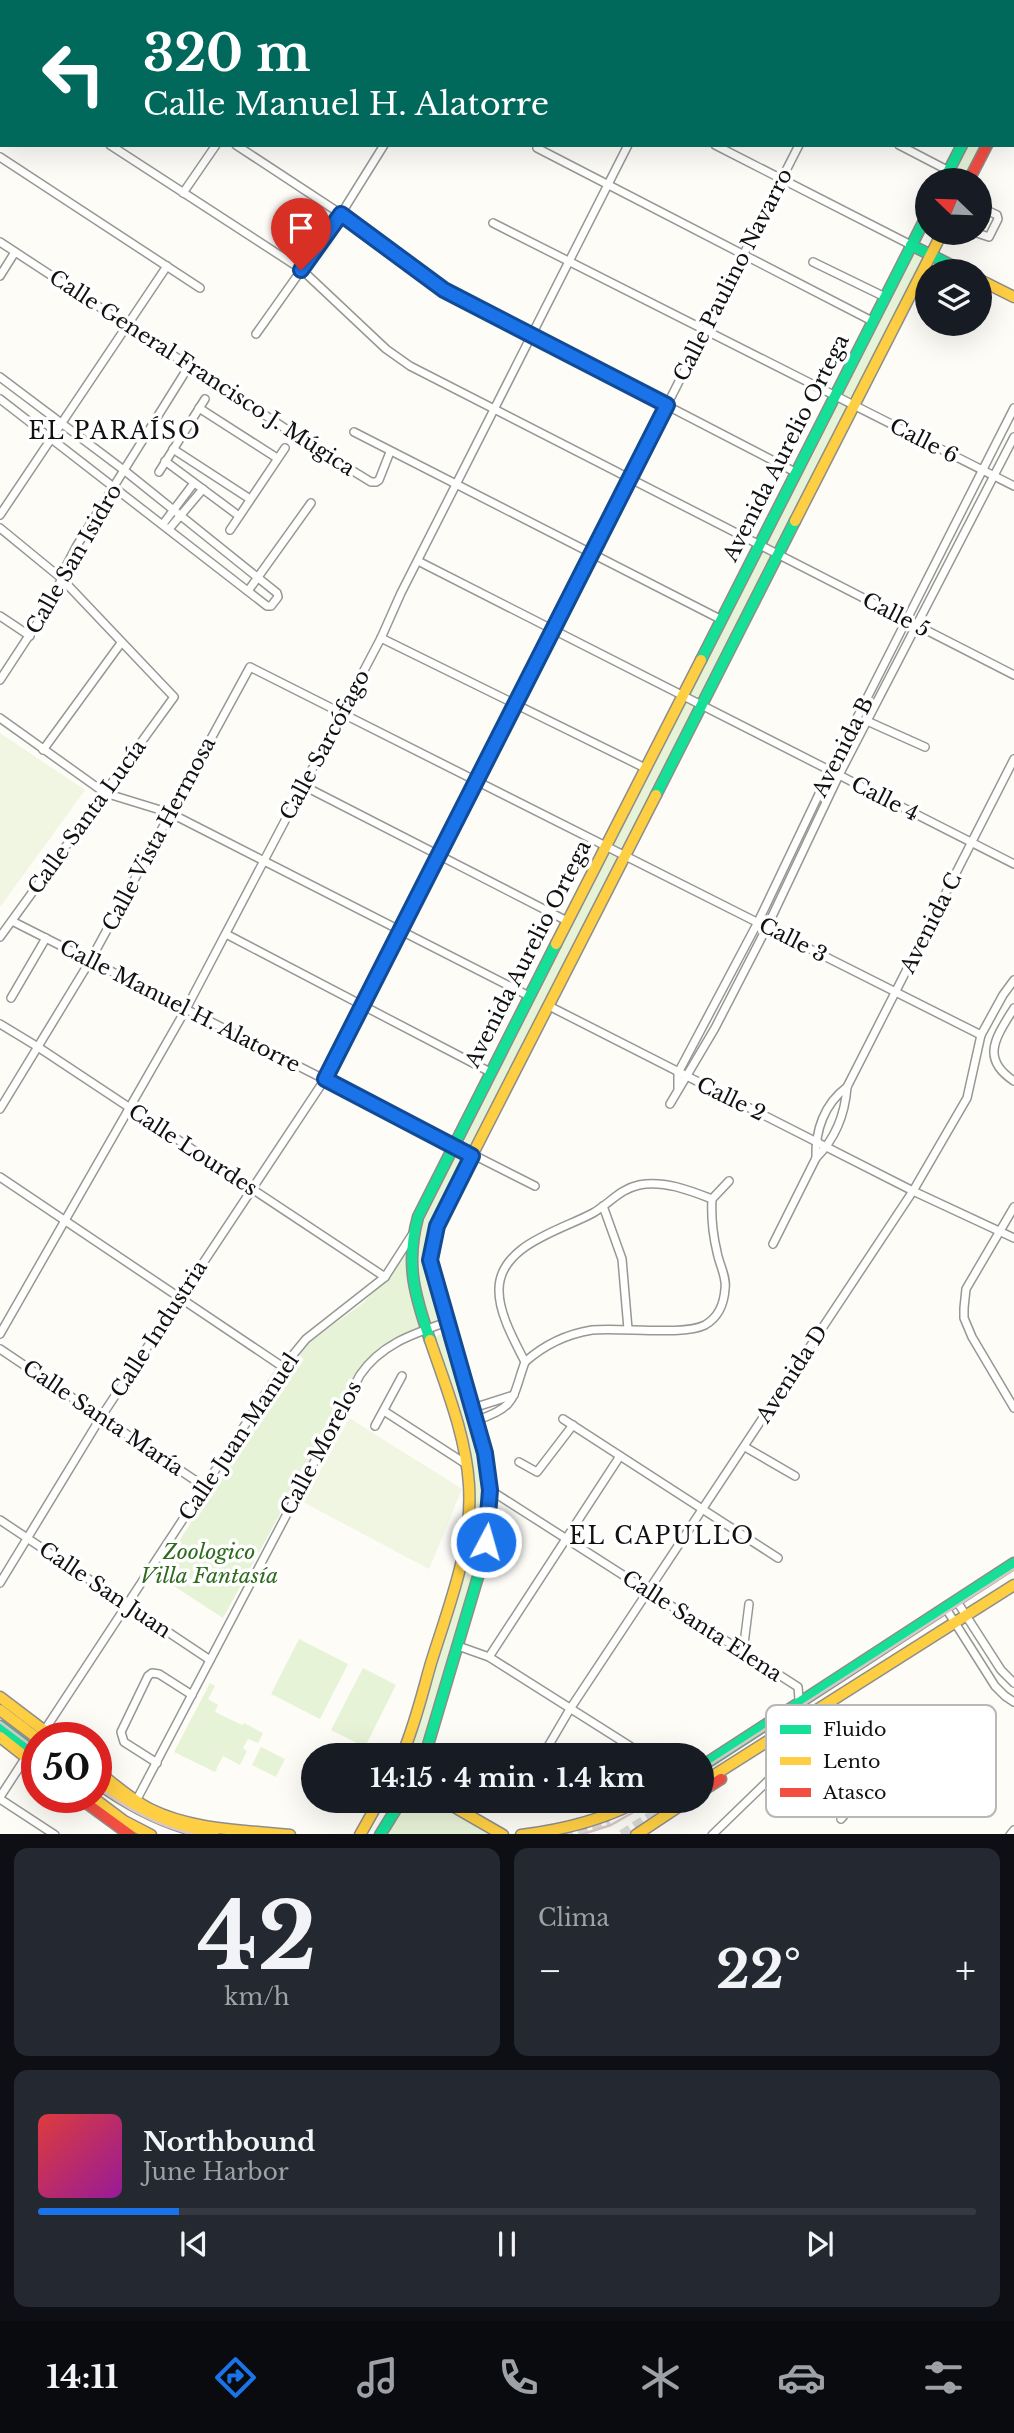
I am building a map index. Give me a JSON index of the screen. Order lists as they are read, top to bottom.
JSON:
{
  "streets": {
    "main road": ["Avenida Aurelio Ortega"],
    "street": [
      "Calle Paulino Navarro",
      "Calle General Francisco J. Múgica",
      "Calle 6",
      "Calle San Isidro",
      "Calle 5",
      "Calle Sarcófago",
      "Avenida B",
      "Calle 4",
      "Calle Santa Lucía",
      "Calle Vista Hermosa",
      "Avenida C",
      "Calle 3",
      "Calle Manuel H. Alatorre",
      "Calle 2",
      "Calle Lourdes",
      "Calle Industria",
      "Avenida D",
      "Calle Santa María",
      "Calle Juan Manuel",
      "Calle Morelos",
      "Calle San Juan",
      "Calle Santa Elena"
    ]
  },
  "crossings": [
    ["Calle Paulino Navarro", "Calle 6"],
    ["Calle Paulino Navarro", "Calle 5"],
    ["Calle Paulino Navarro", "Calle 4"],
    ["Calle Paulino Navarro", "Calle 3"],
    ["Calle Paulino Navarro", "Calle Manuel H. Alatorre"],
    ["Calle Paulino Navarro", "Calle Industria"],
    ["Calle General Francisco J. Múgica", "Calle San Isidro"],
    ["Calle 6", "Avenida Aurelio Ortega"],
    ["Calle 6", "Calle Sarcófago"],
    ["Calle 6", "Avenida B"],
    ["Avenida Aurelio Ortega", "Calle 5"],
    ["Avenida Aurelio Ortega", "Calle 4"],
    ["Avenida Aurelio Ortega", "Calle 3"],
    ["Avenida Aurelio Ortega", "Calle Manuel H. Alatorre"],
    ["Avenida Aurelio Ortega", "Calle 2"],
    ["Avenida Aurelio Ortega", "Calle Juan Manuel"],
    ["Avenida Aurelio Ortega", "Calle Morelos"],
    ["Avenida Aurelio Ortega", "Calle Santa Elena"],
    ["Calle 5", "Calle Sarcófago"],
    ["Calle 5", "Avenida B"],
    ["Calle Sarcófago", "Calle 4"],
    ["Calle Sarcófago", "Calle 3"],
    ["Calle Sarcófago", "Calle Manuel H. Alatorre"],
    ["Calle Sarcófago", "Calle Lourdes"],
    ["Avenida B", "Calle 4"],
    ["Avenida B", "Calle 3"],
    ["Avenida B", "Calle 2"],
    ["Calle 4", "Avenida C"],
    ["Calle Santa Lucía", "Calle Manuel H. Alatorre"],
    ["Calle Vista Hermosa", "Calle 3"],
    ["Calle Vista Hermosa", "Calle Manuel H. Alatorre"],
    ["Calle Vista Hermosa", "Calle Lourdes"],
    ["Avenida C", "Calle 3"],
    ["Avenida C", "Calle 2"],
    ["Calle 3", "Avenida D"],
    ["Calle Manuel H. Alatorre", "Calle Industria"],
    ["Calle 2", "Avenida D"],
    ["Calle Lourdes", "Calle Industria"],
    ["Calle Lourdes", "Calle Juan Manuel"],
    ["Calle Industria", "Calle Santa María"],
    ["Calle Industria", "Calle San Juan"],
    ["Avenida D", "Calle Santa Elena"],
    ["Calle Santa María", "Calle Juan Manuel"],
    ["Calle Juan Manuel", "Calle San Juan"],
    ["Calle Morelos", "Calle San Juan"]
  ],
  "districts": ["EL PARAÍSO", "EL CAPULLO"],
  "parks": ["Zoologico Villa Fantasía"],
  "legend": ["Fluido", "Lento", "Atasco"],
  "north": "top left",
  "page": {
    "turn": ["320 m", "Calle Manuel H. Alatorre"],
    "limit": "50",
    "trip": "14:15 · 4 min · 1.4 km",
    "tile": [
      ["42", "km/h"],
      "Clima"
    ],
    "heat": ["−", "22°", "+"],
    "song": ["Northbound", "June Harbor"],
    "tabs": "14:11"
  }
}
